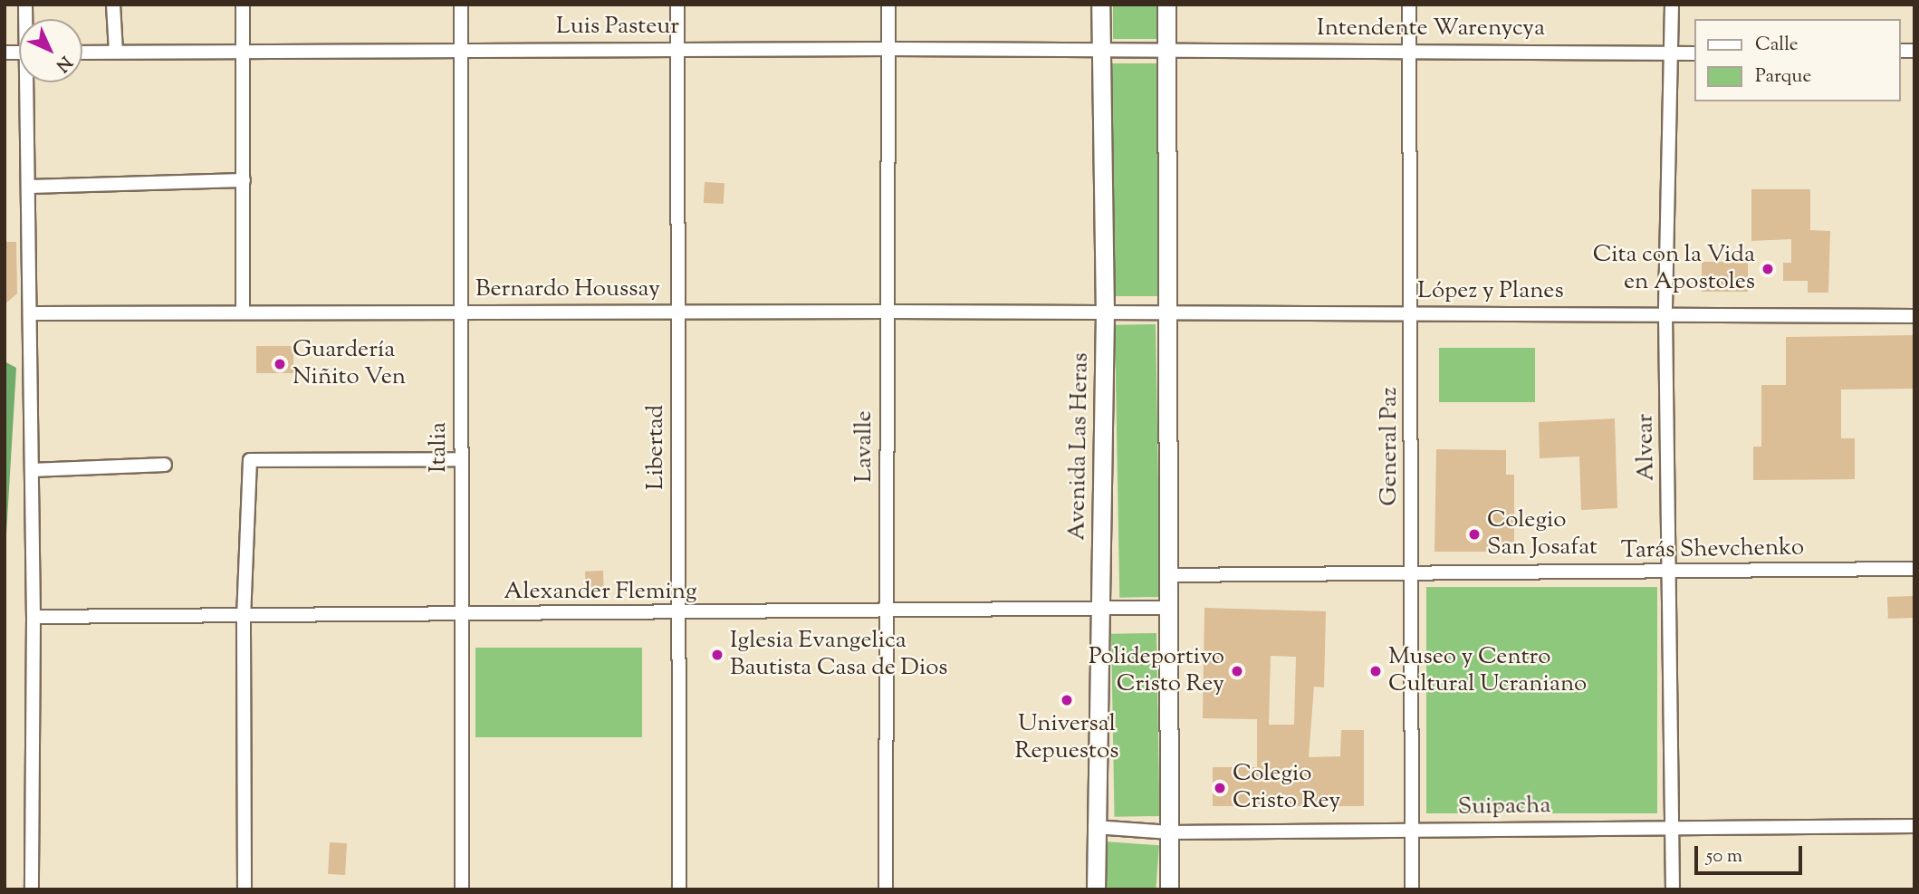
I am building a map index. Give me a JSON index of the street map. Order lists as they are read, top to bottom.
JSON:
{
  "streets": {
    "main road": ["Avenida Las Heras"],
    "street": [
      "Luis Pasteur",
      "Intendente Warenycya",
      "Bernardo Houssay",
      "López y Planes",
      "Lavalle",
      "General Paz",
      "Italia",
      "Libertad",
      "Alvear",
      "Tarás Shevchenko",
      "Alexander Fleming",
      "Suipacha"
    ]
  },
  "crossings": [
    ["Luis Pasteur", "Intendente Warenycya"],
    ["Luis Pasteur", "Lavalle"],
    ["Luis Pasteur", "Avenida Las Heras"],
    ["Luis Pasteur", "Italia"],
    ["Luis Pasteur", "Libertad"],
    ["Intendente Warenycya", "General Paz"],
    ["Intendente Warenycya", "Alvear"],
    ["Bernardo Houssay", "López y Planes"],
    ["Bernardo Houssay", "Lavalle"],
    ["Bernardo Houssay", "Avenida Las Heras"],
    ["Bernardo Houssay", "Italia"],
    ["Bernardo Houssay", "Libertad"],
    ["López y Planes", "Avenida Las Heras"],
    ["López y Planes", "General Paz"],
    ["López y Planes", "Alvear"],
    ["Lavalle", "Alexander Fleming"],
    ["Avenida Las Heras", "Alexander Fleming"],
    ["Avenida Las Heras", "Suipacha"],
    ["General Paz", "Tarás Shevchenko"],
    ["General Paz", "Suipacha"],
    ["Italia", "Alexander Fleming"],
    ["Libertad", "Alexander Fleming"],
    ["Alvear", "Tarás Shevchenko"],
    ["Alvear", "Suipacha"]
  ],
  "places": [
    "Cita con la Vida en Apostoles",
    "Guardería Niñito Ven",
    "Colegio San Josafat",
    "Iglesia Evangelica Bautista Casa de Dios",
    "Polideportivo Cristo Rey",
    "Museo y Centro Cultural Ucraniano",
    "Universal Repuestos",
    "Colegio Cristo Rey"
  ],
  "legend": ["Calle", "Parque"],
  "scale_bar": "50 m",
  "north": "bottom right"
}
